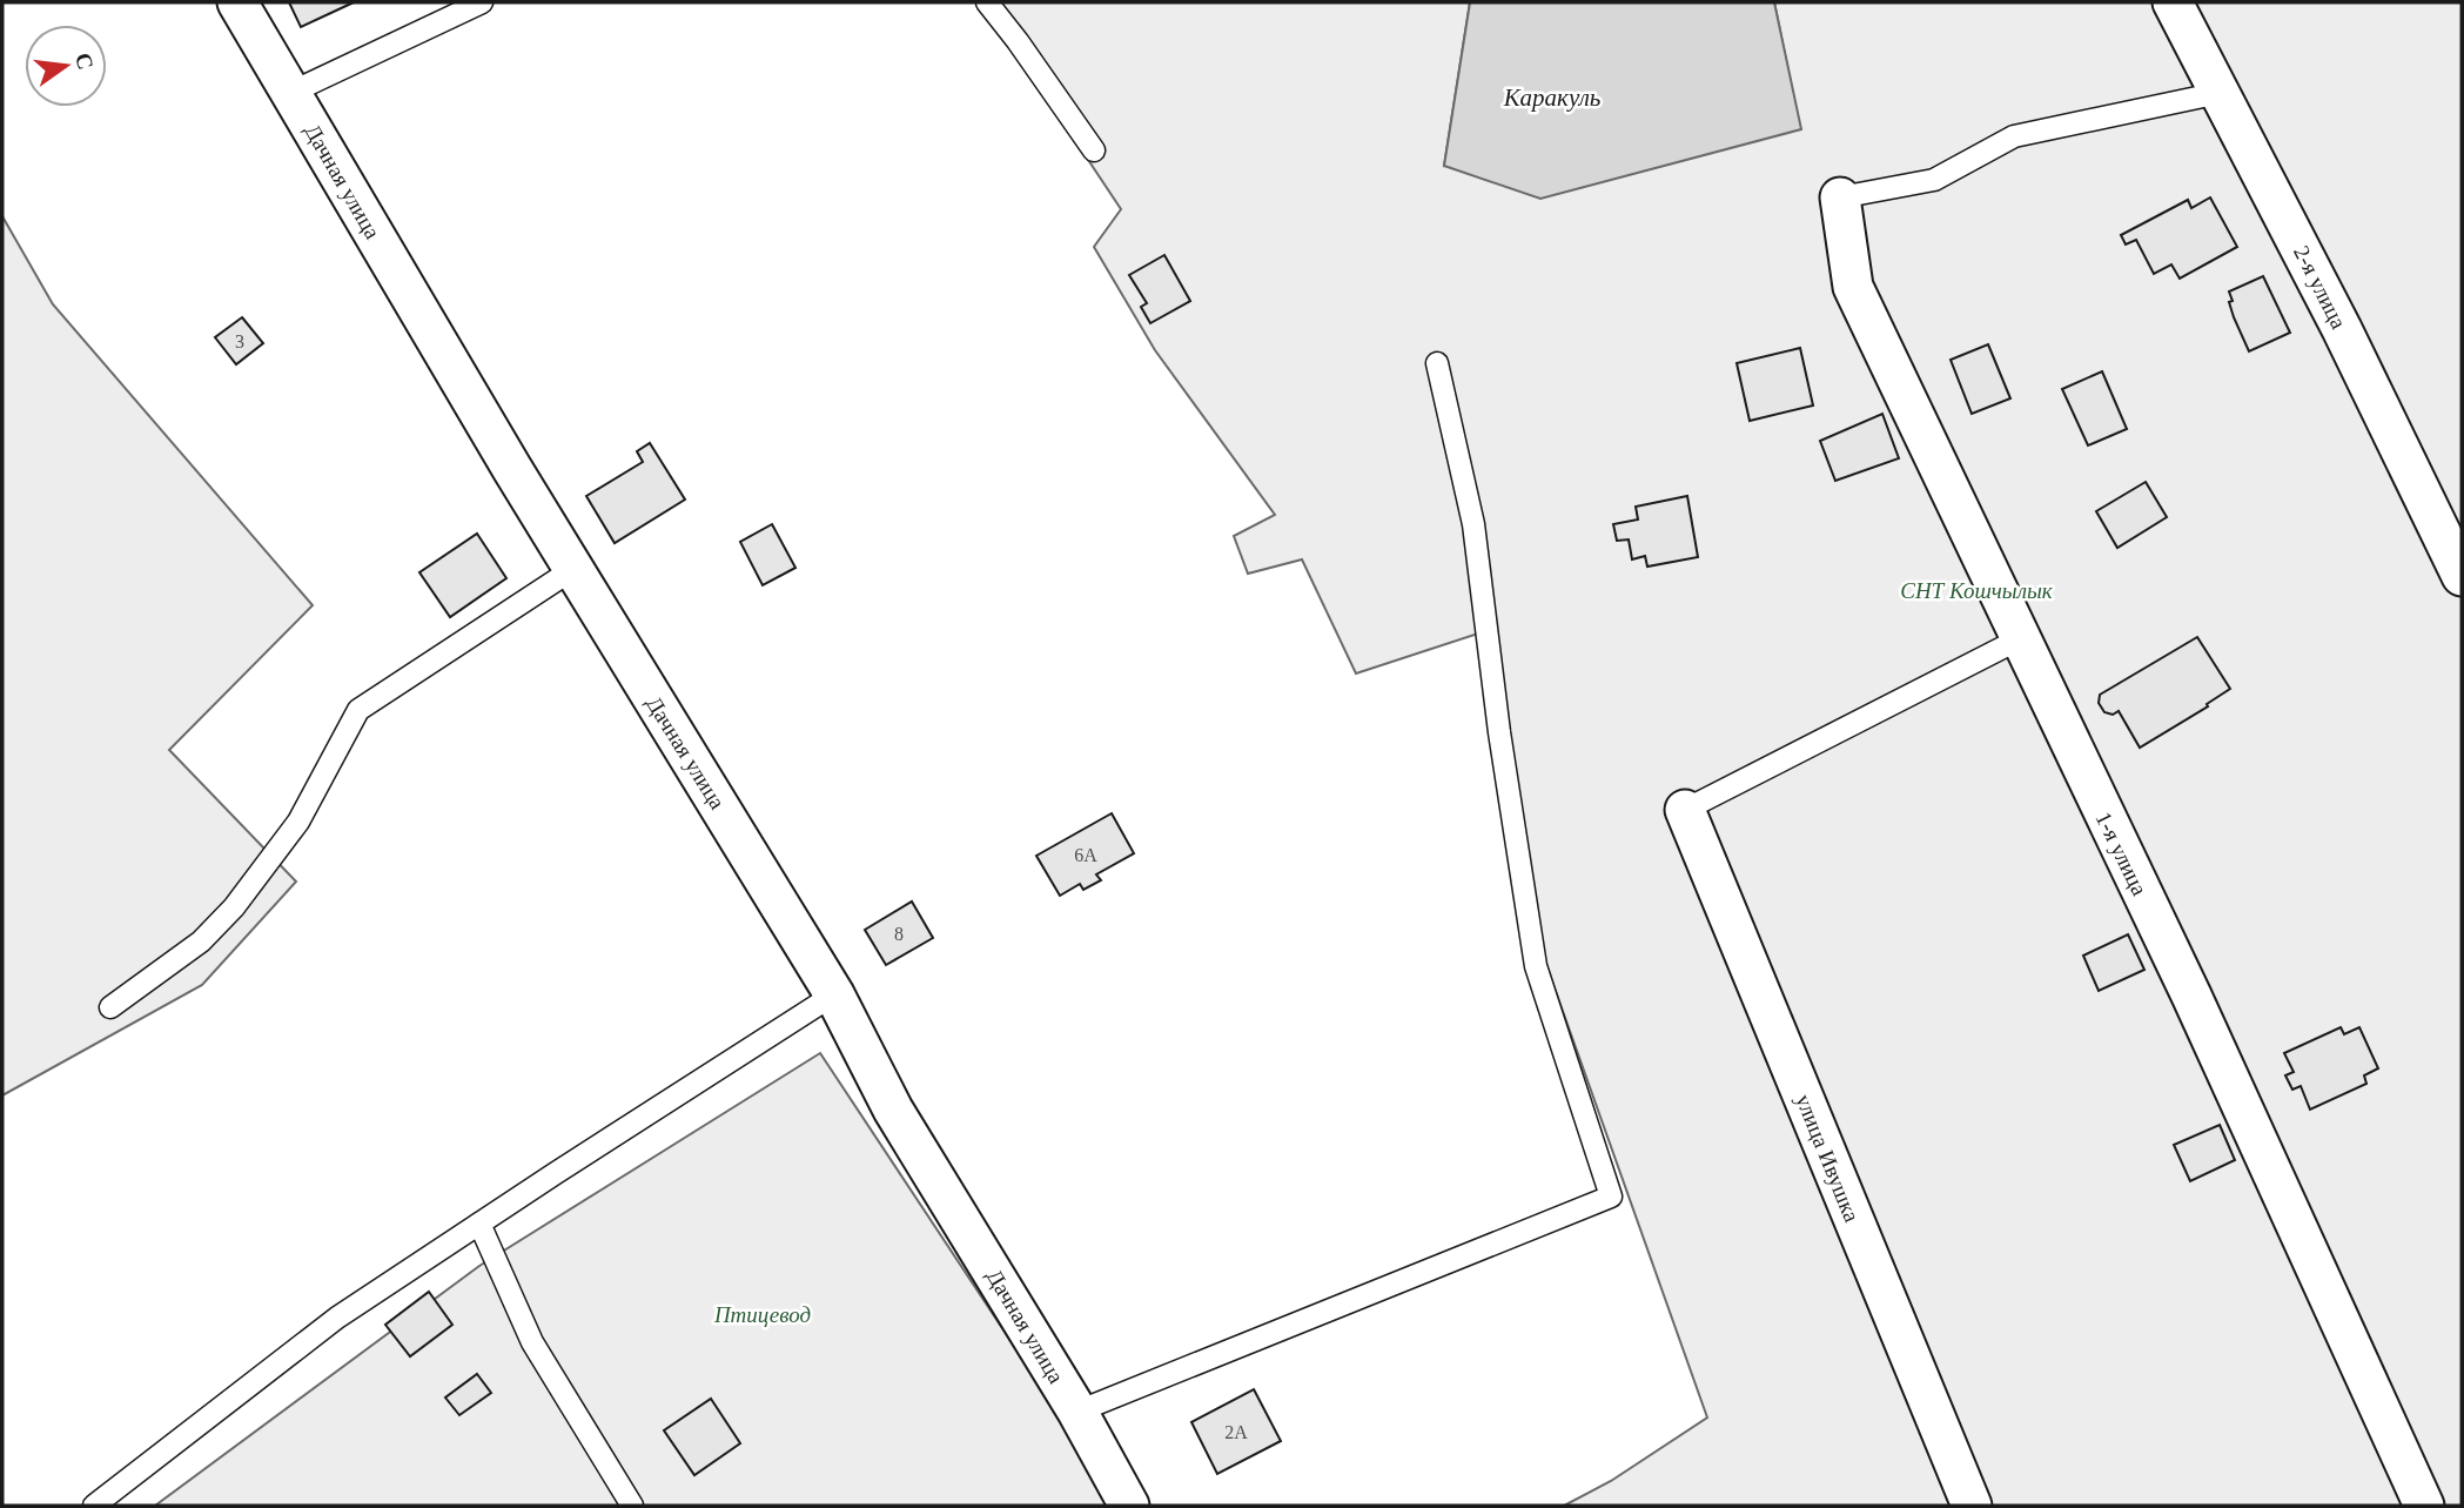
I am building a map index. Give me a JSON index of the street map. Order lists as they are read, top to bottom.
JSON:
{
  "streets": {
    "street": [
      "Дачная улица",
      "2-я улица",
      "1-я улица",
      "улица Ивушка"
    ]
  },
  "water": ["Каракуль"],
  "parks": ["СНТ Кошчылык", "Птицевод"],
  "house_numbers": [
    "3",
    "6А",
    "8",
    "2А"
  ],
  "north": "right"
}
